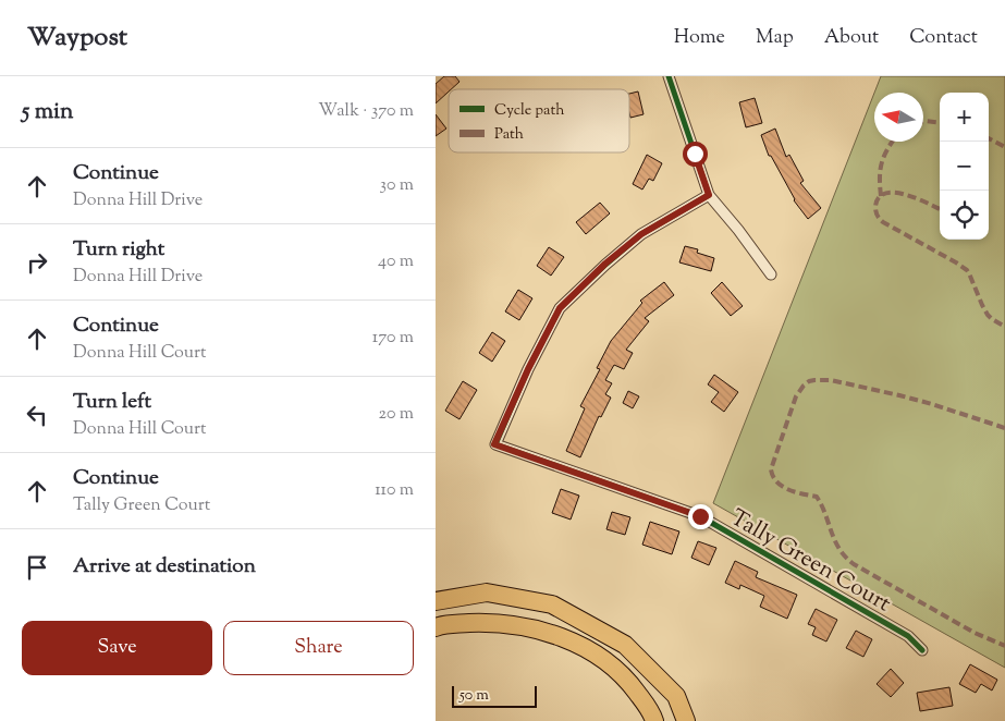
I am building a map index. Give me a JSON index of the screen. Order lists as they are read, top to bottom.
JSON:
{
  "streets": {
    "street": ["Tally Green Court"]
  },
  "legend": ["Cycle path", "Path"],
  "scale_bar": "50 m",
  "north": "left",
  "page": {
    "header": "Waypost",
    "nav": [
      "Home",
      "Map",
      "About",
      "Contact"
    ],
    "heading": ["5 min", "Walk · 370 m"],
    "map_buttons": ["+", "−"],
    "list": [
      ["Continue", "Donna Hill Drive", "30 m"],
      ["Turn right", "Donna Hill Drive", "40 m"],
      ["Continue", "Donna Hill Court", "170 m"],
      ["Turn left", "Donna Hill Court", "20 m"],
      ["Continue", "Tally Green Court", "110 m"],
      "Arrive at destination"
    ],
    "buttons": ["Save", "Share"],
    "scale": "50 m"
  }
}
